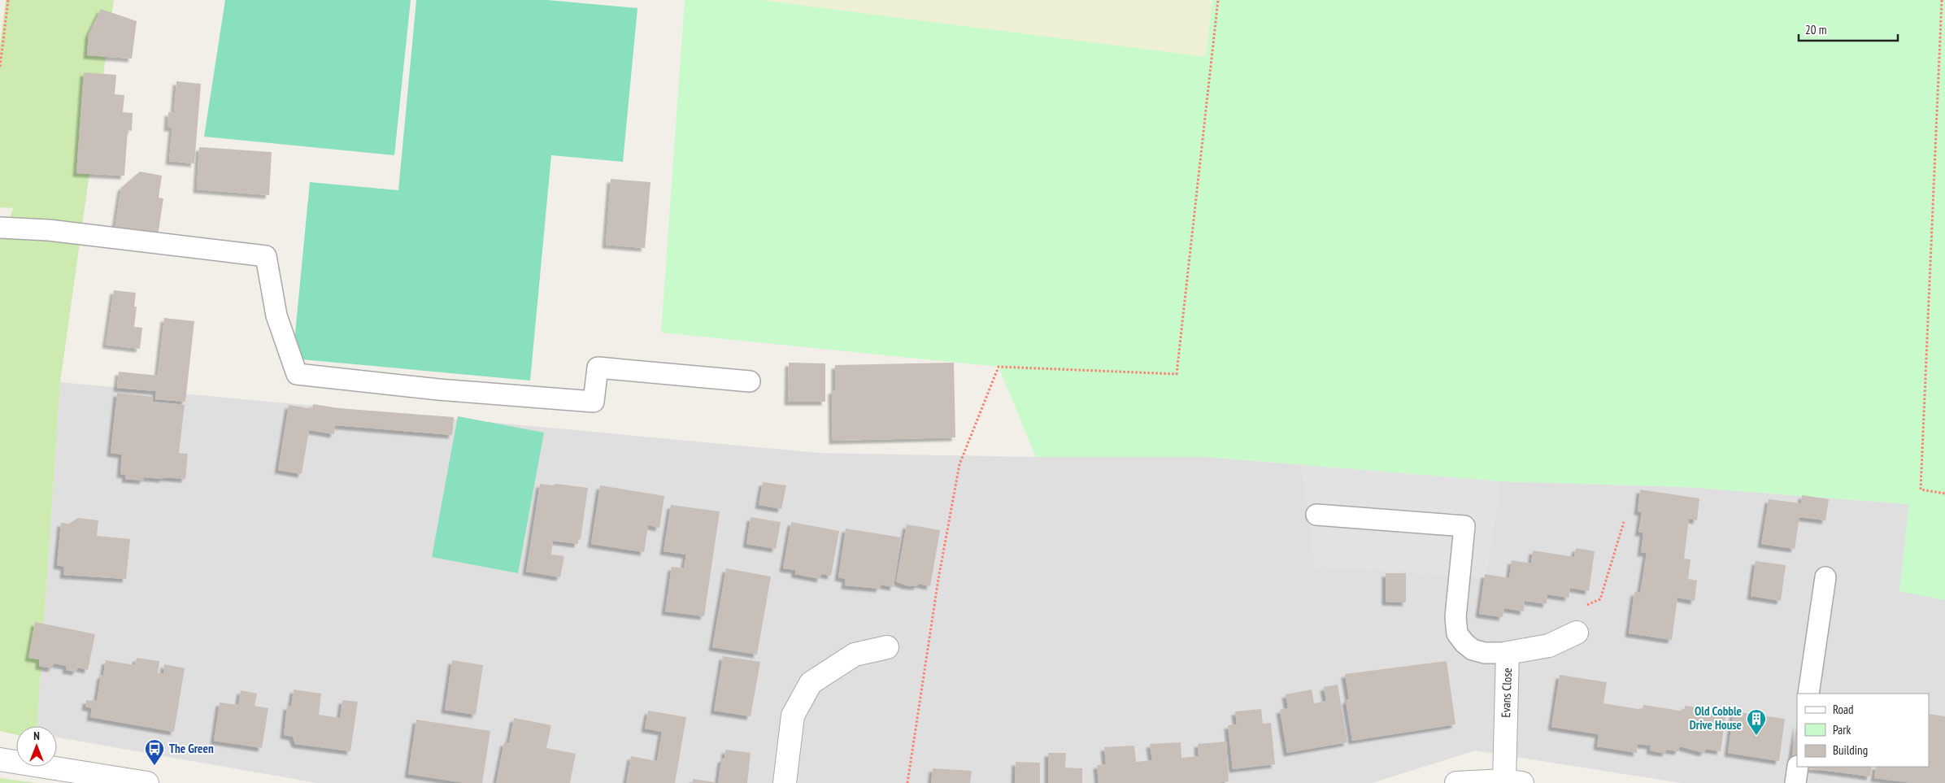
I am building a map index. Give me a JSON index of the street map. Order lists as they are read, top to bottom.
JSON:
{
  "streets": {
    "street": ["Evans Close"]
  },
  "places": {
    "building": ["Old Cobble Drive House"],
    "bus stop": ["The Green"]
  },
  "legend": ["Road", "Park", "Building"],
  "scale_bar": "20 m",
  "north": "top"
}
